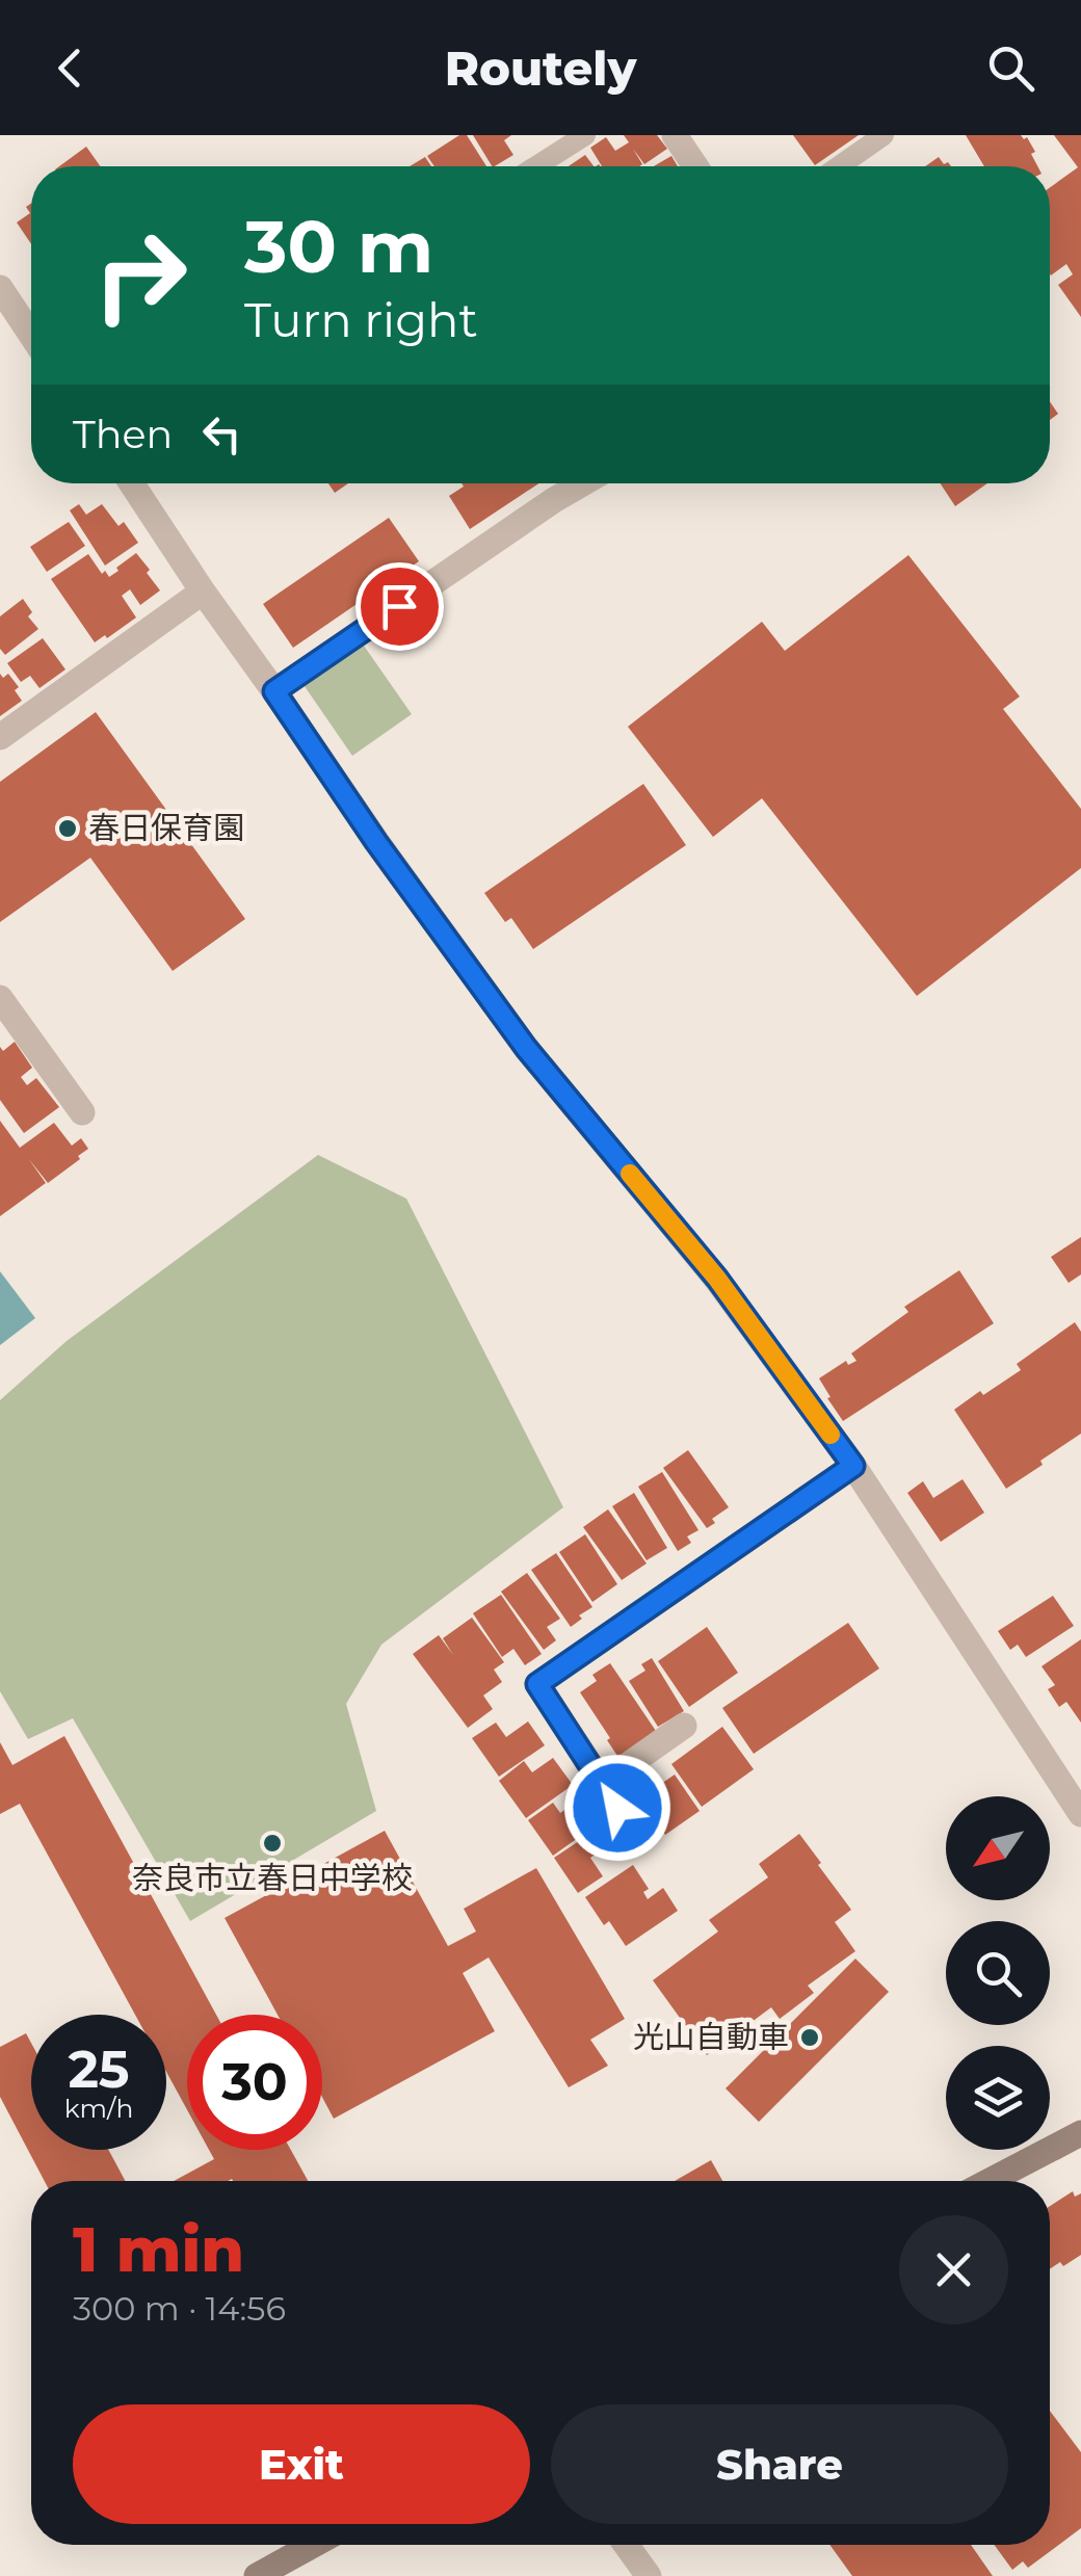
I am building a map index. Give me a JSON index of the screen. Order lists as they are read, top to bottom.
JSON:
{
  "places": ["春日保育園", "奈良市立春日中学校", "光山自動車"],
  "north": "bottom left",
  "page": {
    "header": "Routely",
    "turn": ["30 m", "Turn right"],
    "then": "Then",
    "speed": "25 km/h",
    "limit": "30",
    "heading": ["1 min", "300 m · 14:56"],
    "buttons": ["Exit", "Share"]
  }
}
